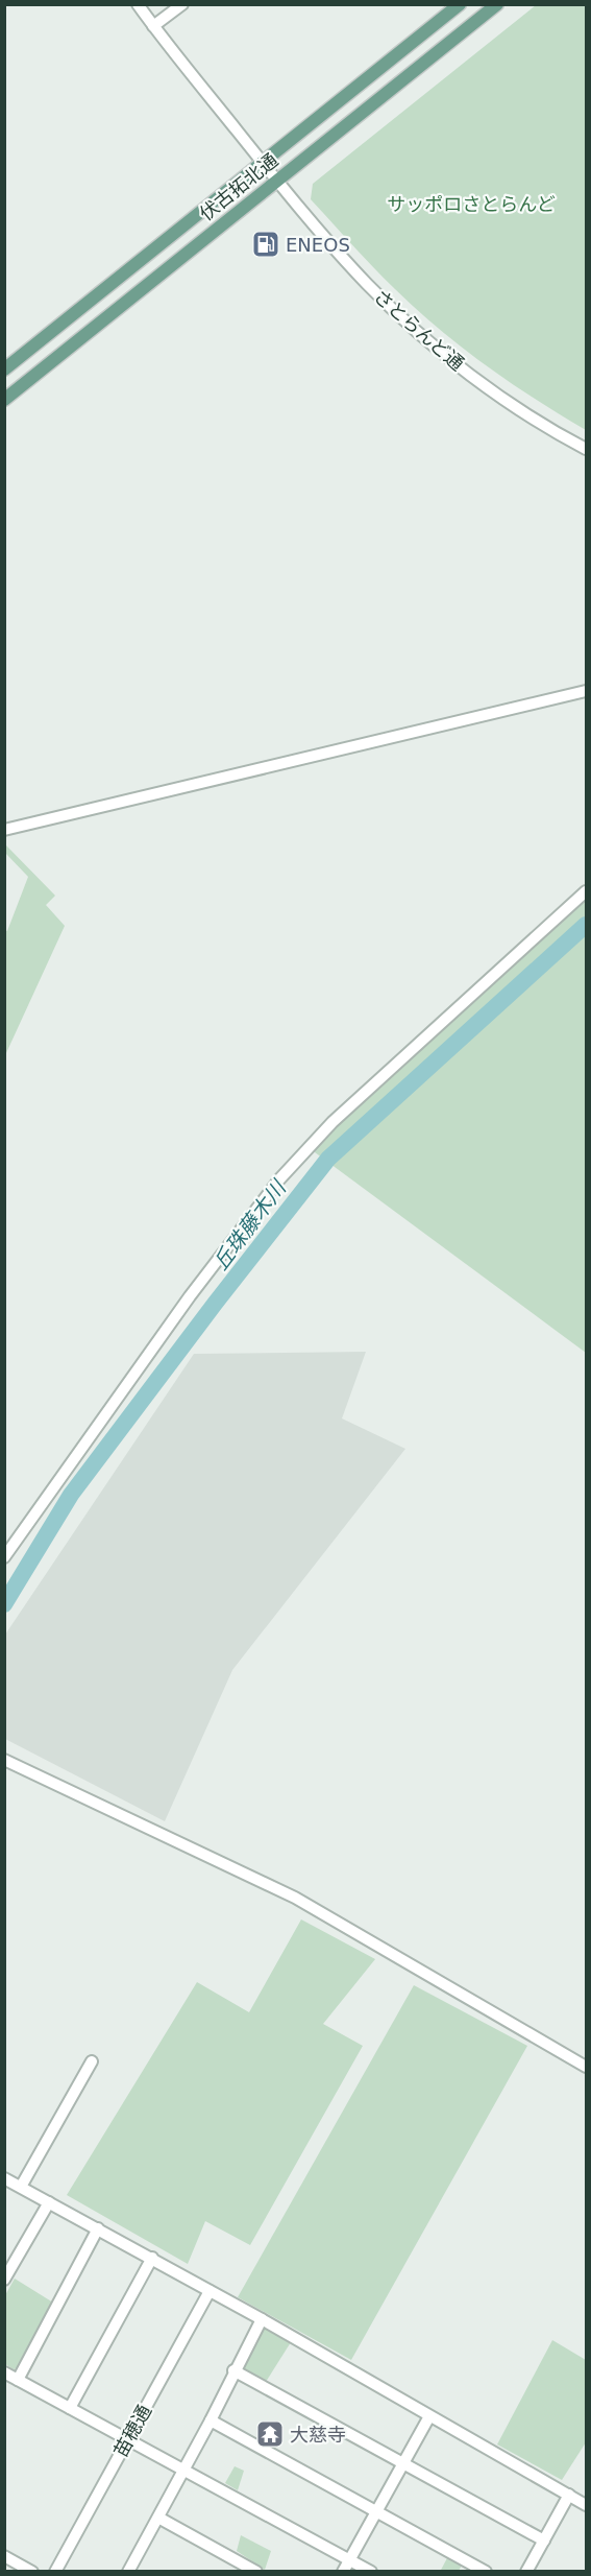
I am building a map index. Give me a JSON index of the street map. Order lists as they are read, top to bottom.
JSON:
{
  "streets": {
    "main road": ["伏古拓北通"],
    "street": ["さとらんど通", "苗穂通"]
  },
  "crossings": [
    ["伏古拓北通", "さとらんど通"]
  ],
  "water": ["丘珠藤木川"],
  "parks": ["サッポロさとらんど"],
  "places": {
    "fuel station": ["ENEOS"],
    "temple": ["大慈寺"]
  }
}
